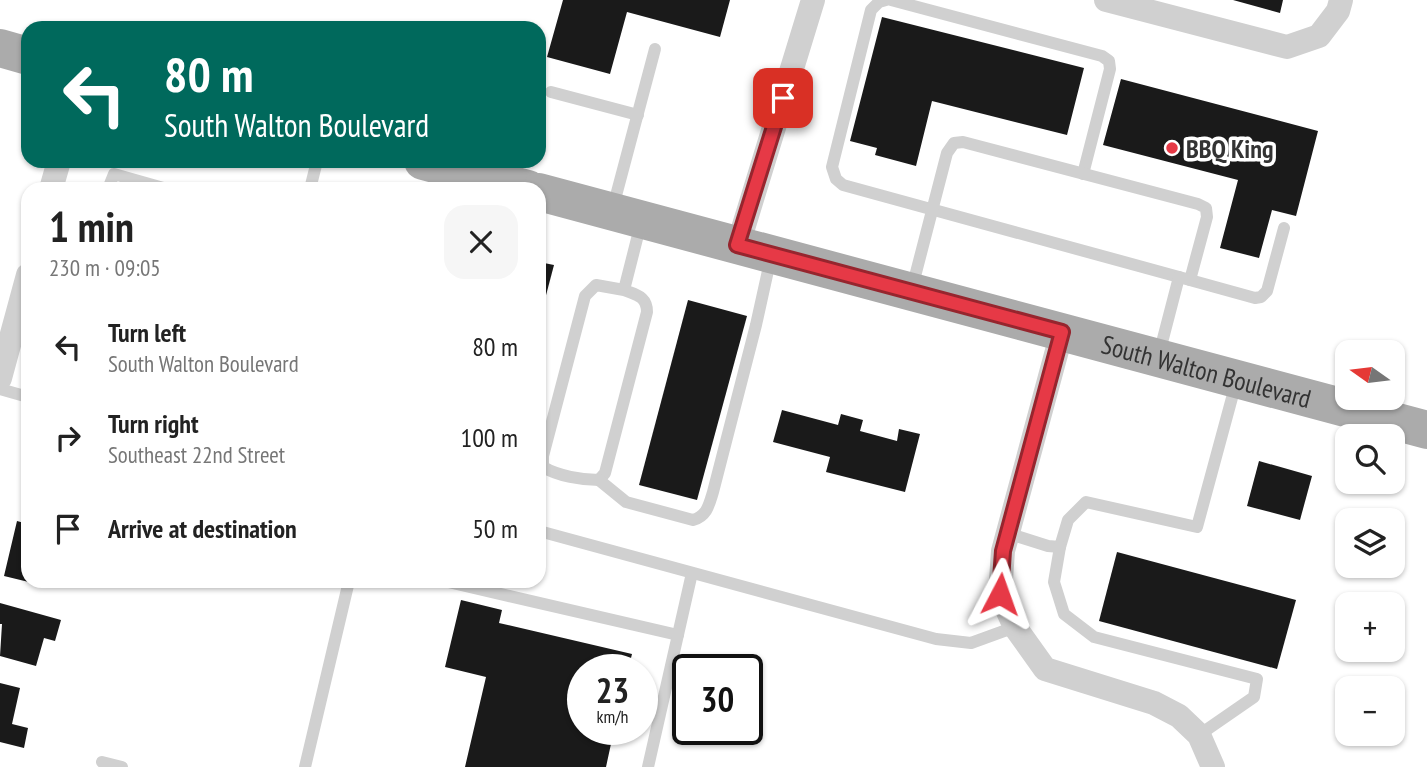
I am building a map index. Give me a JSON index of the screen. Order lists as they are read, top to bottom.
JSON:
{
  "streets": {
    "main road": ["South Walton Boulevard"]
  },
  "places": ["BBQ King"],
  "north": "left",
  "page": {
    "turn": ["80 m", "South Walton Boulevard"],
    "heading": ["1 min", "230 m · 09:05"],
    "list": [
      {
        "name": "Turn left",
        "note": "South Walton Boulevard",
        "value": "80 m"
      },
      {
        "name": "Turn right",
        "note": "Southeast 22nd Street",
        "value": "100 m"
      },
      {
        "name": "Arrive at destination",
        "value": "50 m"
      }
    ],
    "map_buttons": ["+", "−"],
    "speed": "23 km/h",
    "limit": "30"
  }
}
